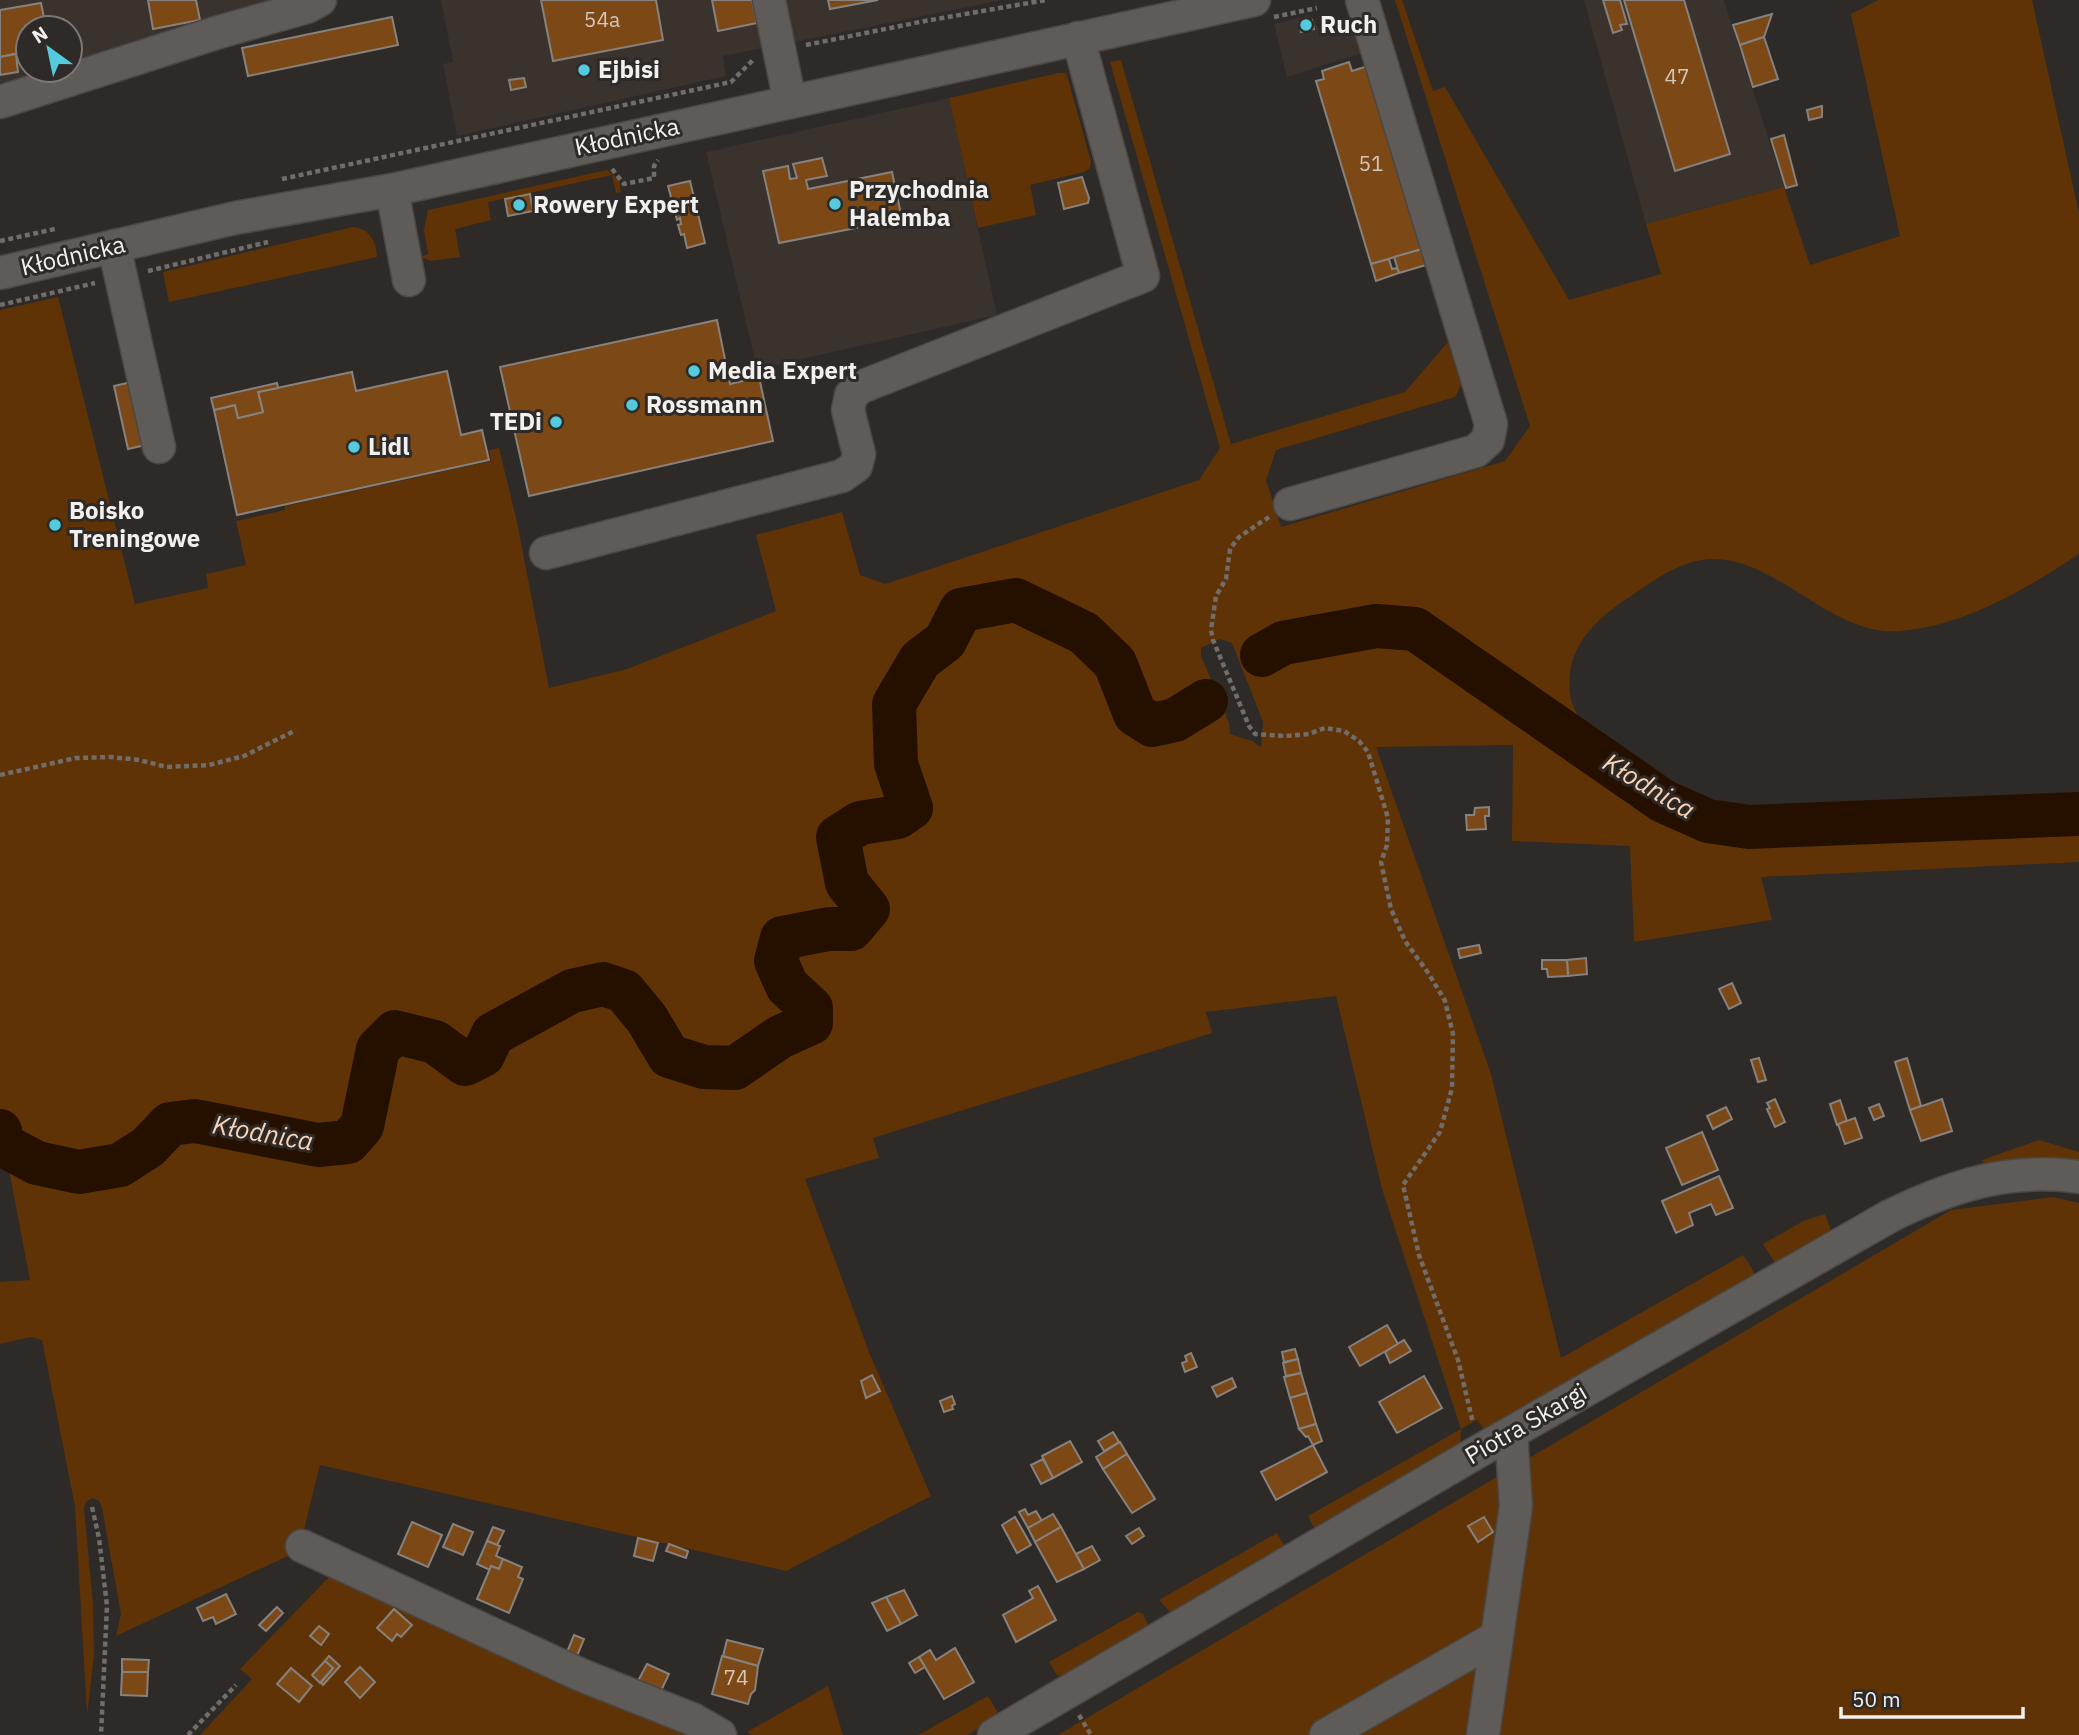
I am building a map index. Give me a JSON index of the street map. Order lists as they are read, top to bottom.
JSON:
{
  "streets": {
    "street": ["Kłodnicka", "Piotra Skargi"]
  },
  "water": ["Kłodnica"],
  "places": [
    "Ruch",
    "Ejbisi",
    "Przychodnia Halemba",
    "Rowery Expert",
    "Media Expert",
    "Rossmann",
    "TEDi",
    "Lidl",
    "Boisko Treningowe"
  ],
  "house_numbers": [
    "54a",
    "47",
    "51",
    "74"
  ],
  "scale_bar": "50 m",
  "north": "top left"
}
